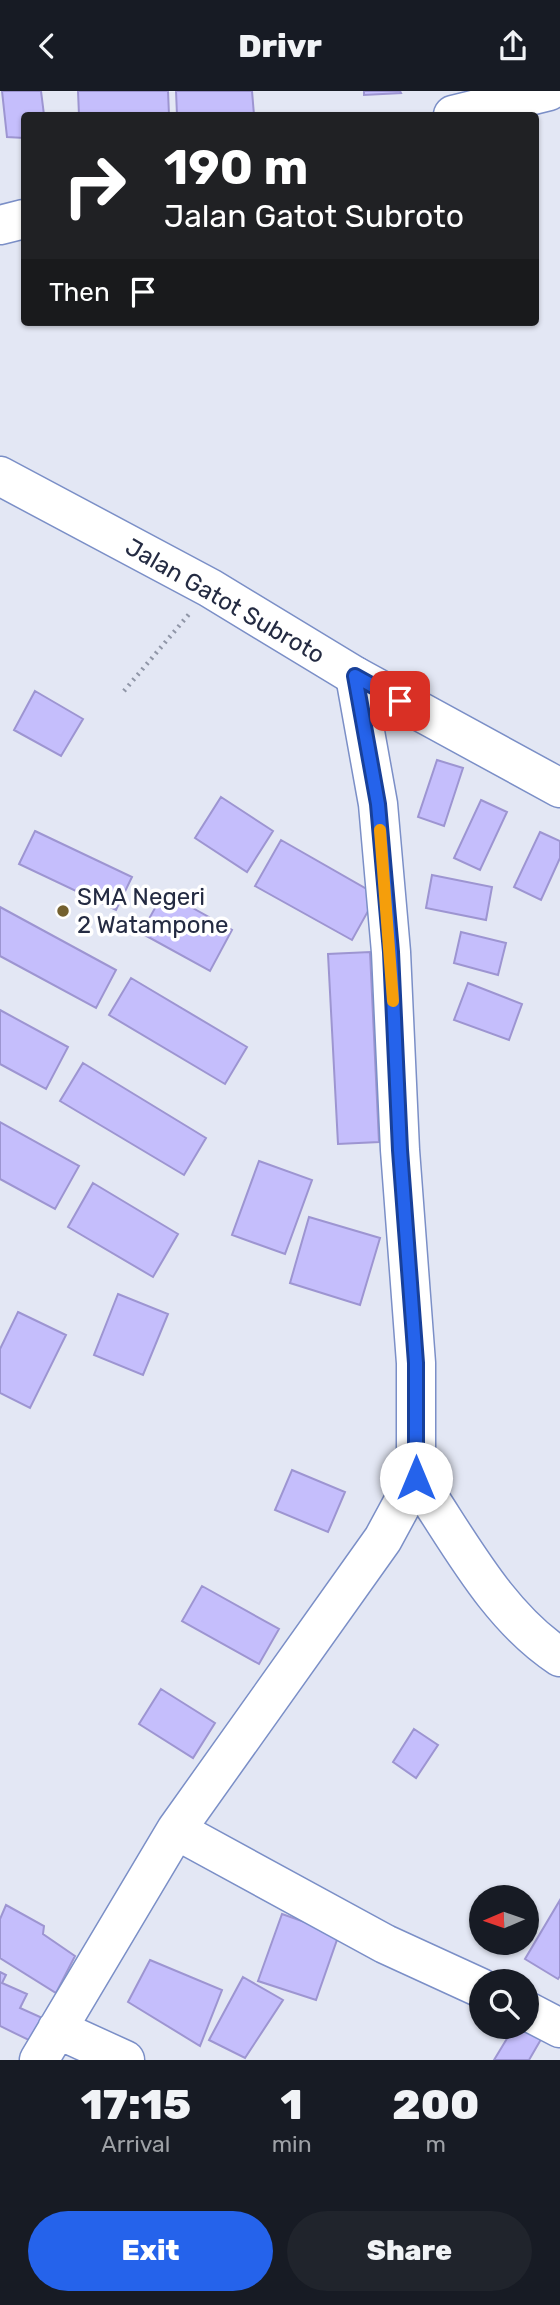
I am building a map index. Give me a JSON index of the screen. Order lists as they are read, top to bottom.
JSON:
{
  "streets": {
    "main road": ["Jalan Gatot Subroto"]
  },
  "places": ["SMA Negeri 2 Watampone"],
  "north": "left",
  "page": {
    "header": "Drivr",
    "turn": ["190 m", "Jalan Gatot Subroto"],
    "then": "Then",
    "eta": [
      "17:15",
      "Arrival",
      "1",
      "min",
      "200",
      "m"
    ],
    "buttons": ["Exit", "Share"]
  }
}
